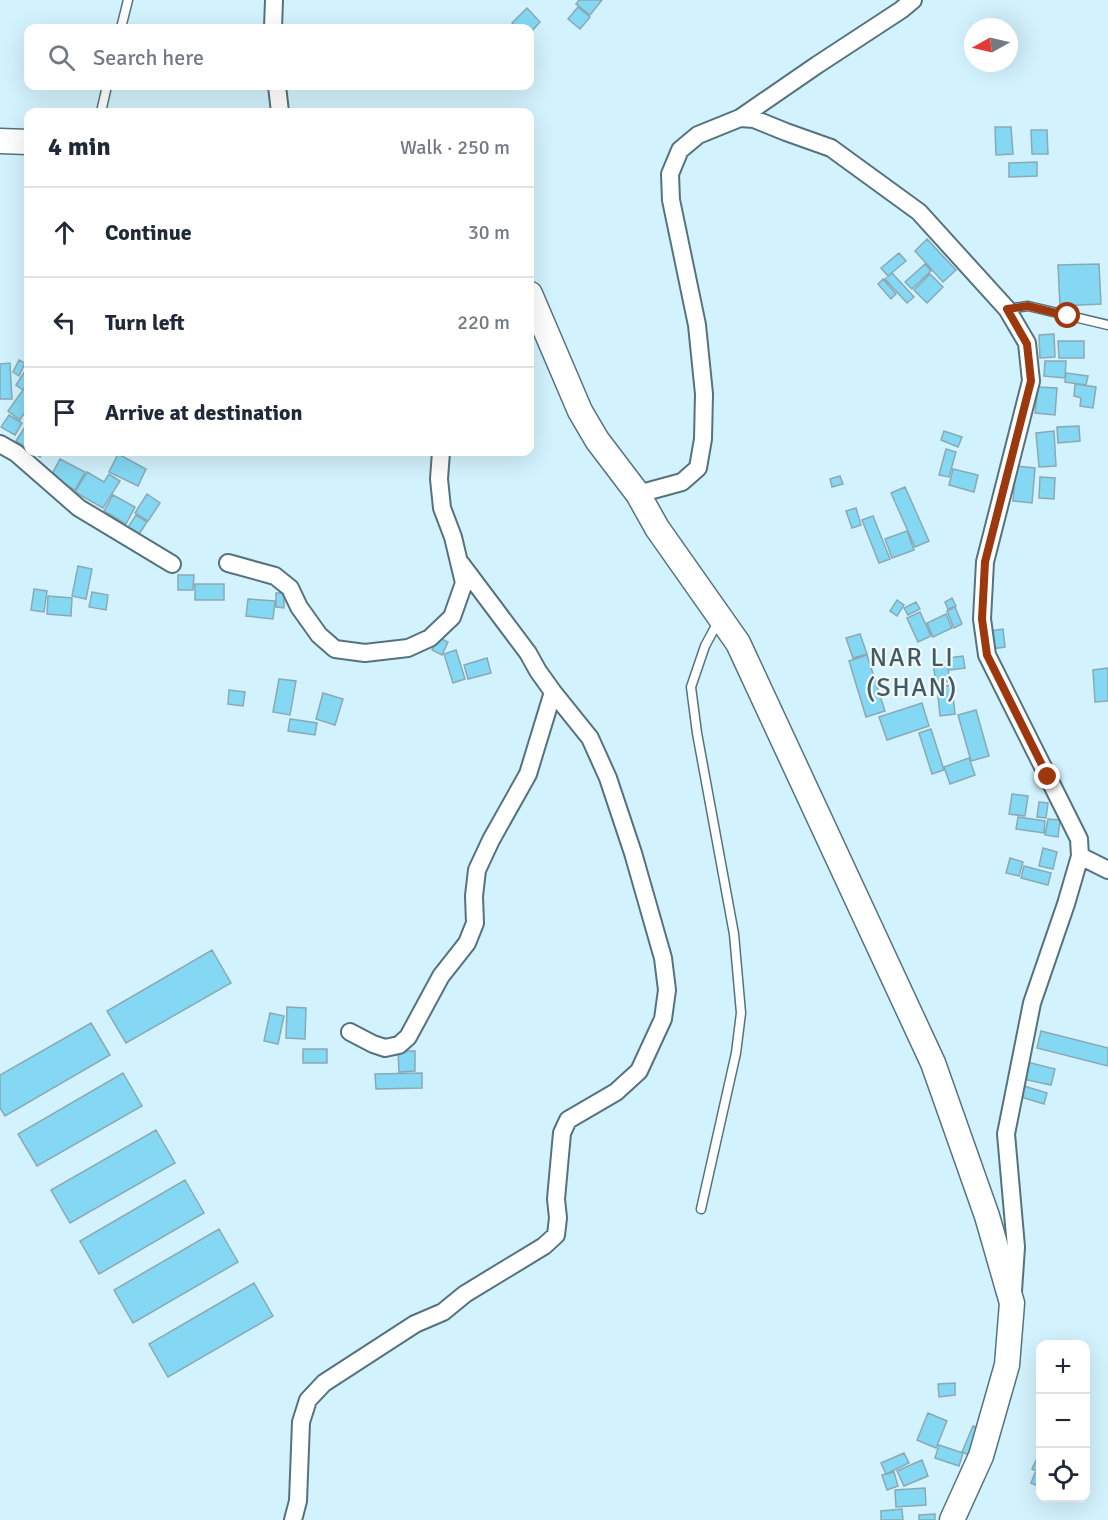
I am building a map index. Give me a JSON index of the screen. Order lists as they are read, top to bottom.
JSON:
{
  "districts": ["NAR LI (SHAN)"],
  "north": "left",
  "page": {
    "search": "Search here",
    "heading": ["4 min", "Walk · 250 m"],
    "list": [
      ["Continue", "30 m"],
      ["Turn left", "220 m"],
      "Arrive at destination"
    ],
    "map_buttons": ["+", "−"]
  }
}
